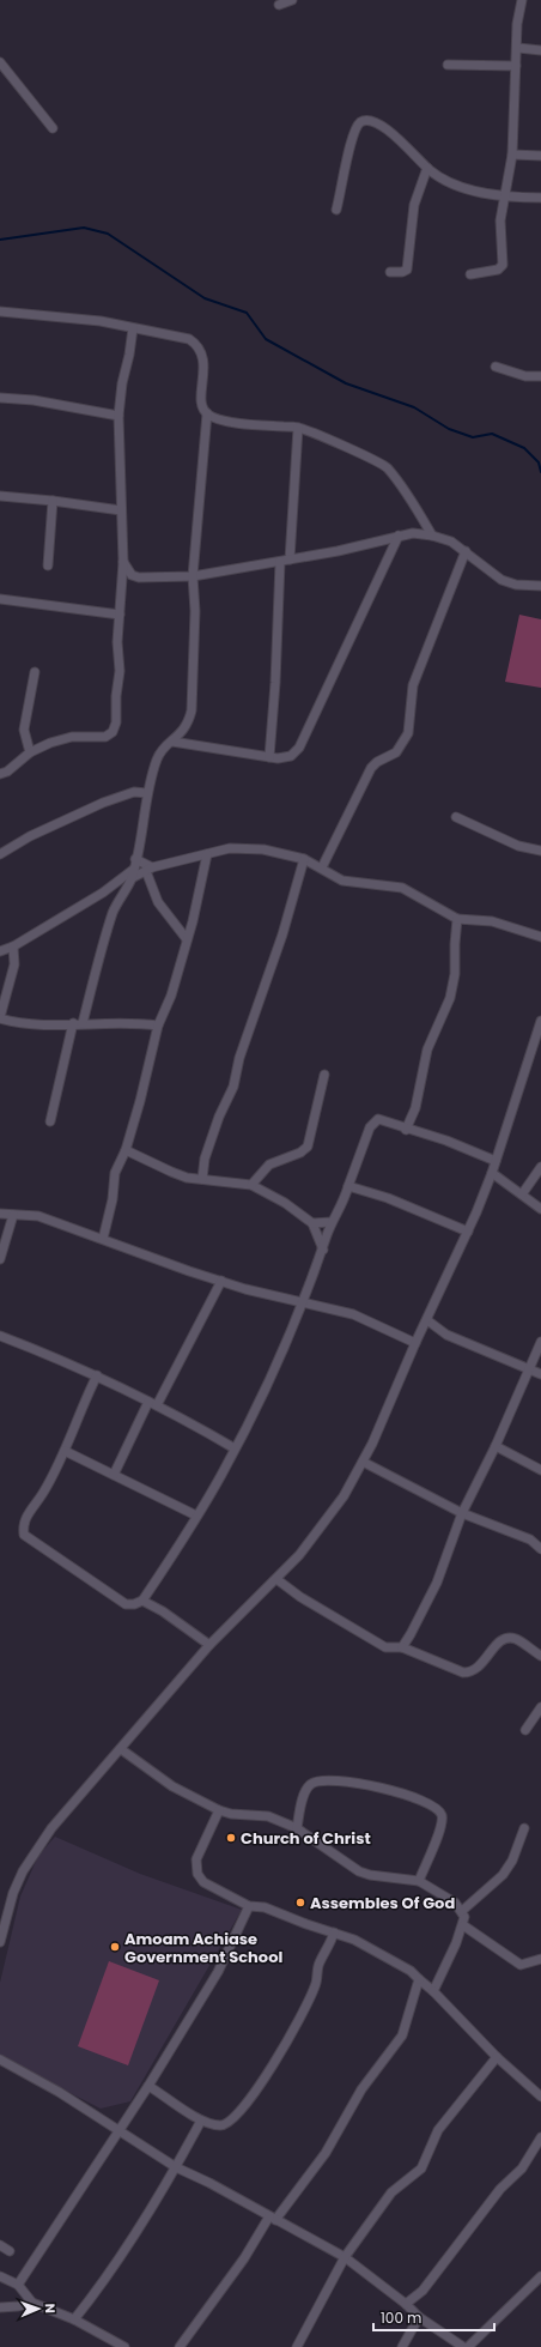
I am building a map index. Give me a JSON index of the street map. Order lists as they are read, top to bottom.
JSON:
{
  "places": ["Church of Christ", "Assembles Of God", "Amoam Achiase Government School"],
  "scale_bar": "100 m",
  "north": "right"
}
